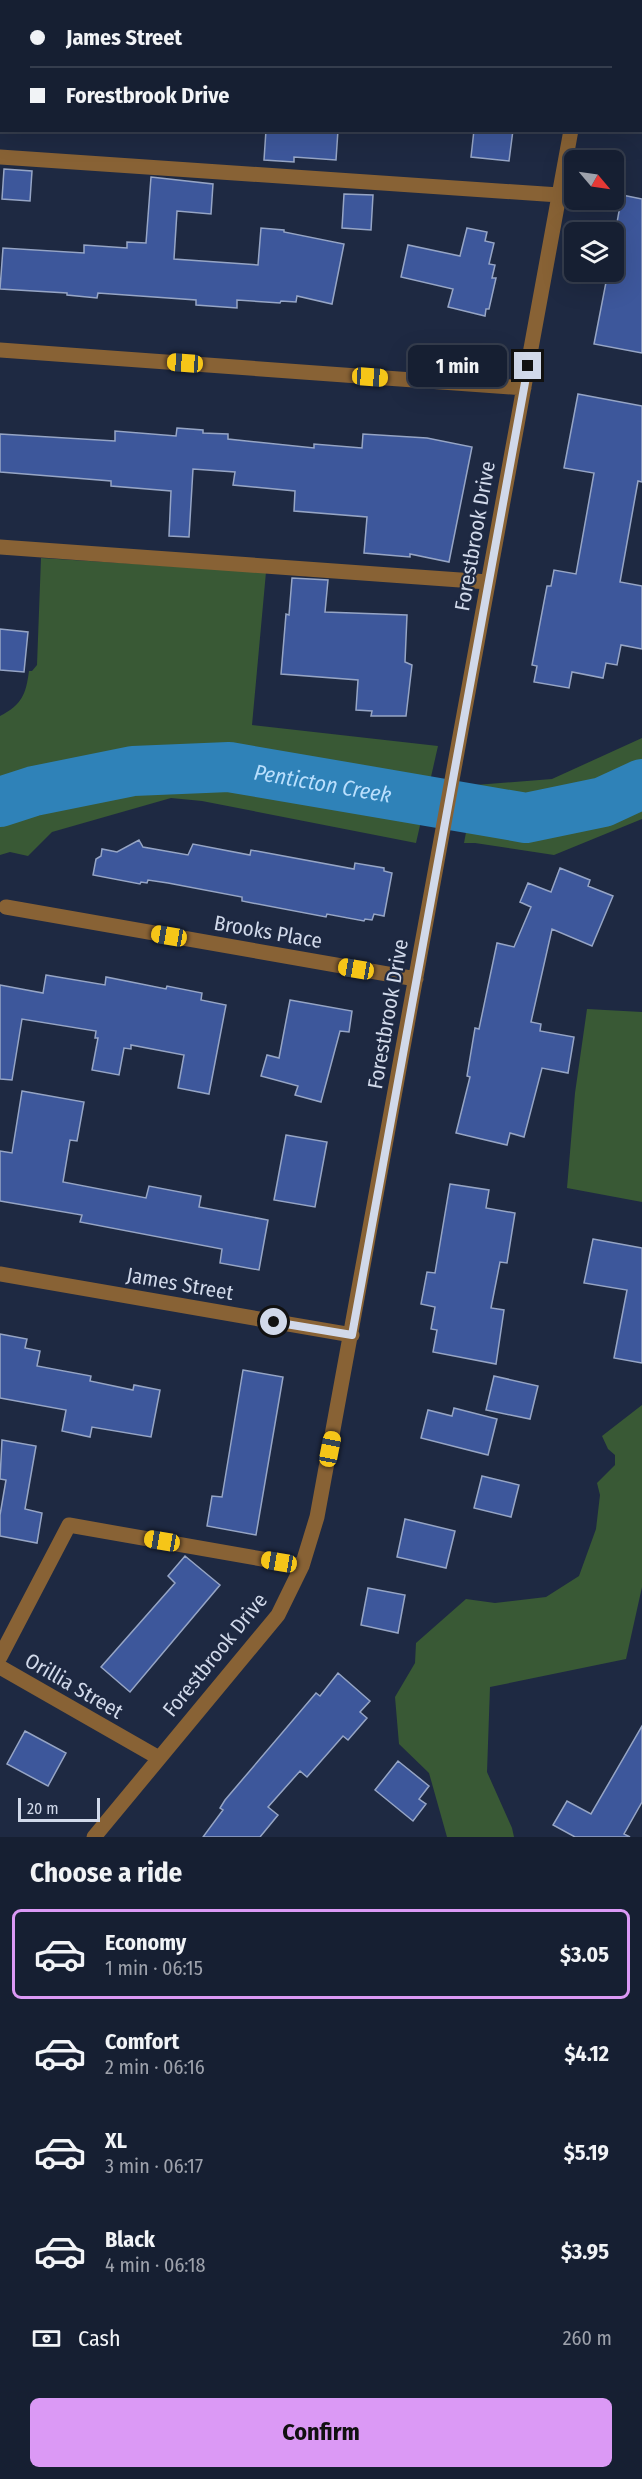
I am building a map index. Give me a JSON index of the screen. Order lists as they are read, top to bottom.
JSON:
{
  "streets": {
    "street": [
      "Forestbrook Drive",
      "Brooks Place",
      "James Street",
      "Orillia Street"
    ]
  },
  "crossings": [
    ["Forestbrook Drive", "Brooks Place"],
    ["Forestbrook Drive", "James Street"],
    ["Forestbrook Drive", "Orillia Street"]
  ],
  "water": ["Penticton Creek"],
  "scale_bar": "20 m",
  "north": "bottom right",
  "page": {
    "banner": ["James Street", "Forestbrook Drive"],
    "bubble": "1 min",
    "scale": "20 m",
    "heading": "Choose a ride",
    "list": [
      {
        "name": "Economy",
        "note": "1 min · 06:15",
        "value": "$3.05"
      },
      {
        "name": "Comfort",
        "note": "2 min · 06:16",
        "value": "$4.12"
      },
      {
        "name": "XL",
        "note": "3 min · 06:17",
        "value": "$5.19"
      },
      {
        "name": "Black",
        "note": "4 min · 06:18",
        "value": "$3.95"
      }
    ],
    "pay": ["Cash", "260 m"],
    "buttons": "Confirm"
  }
}
